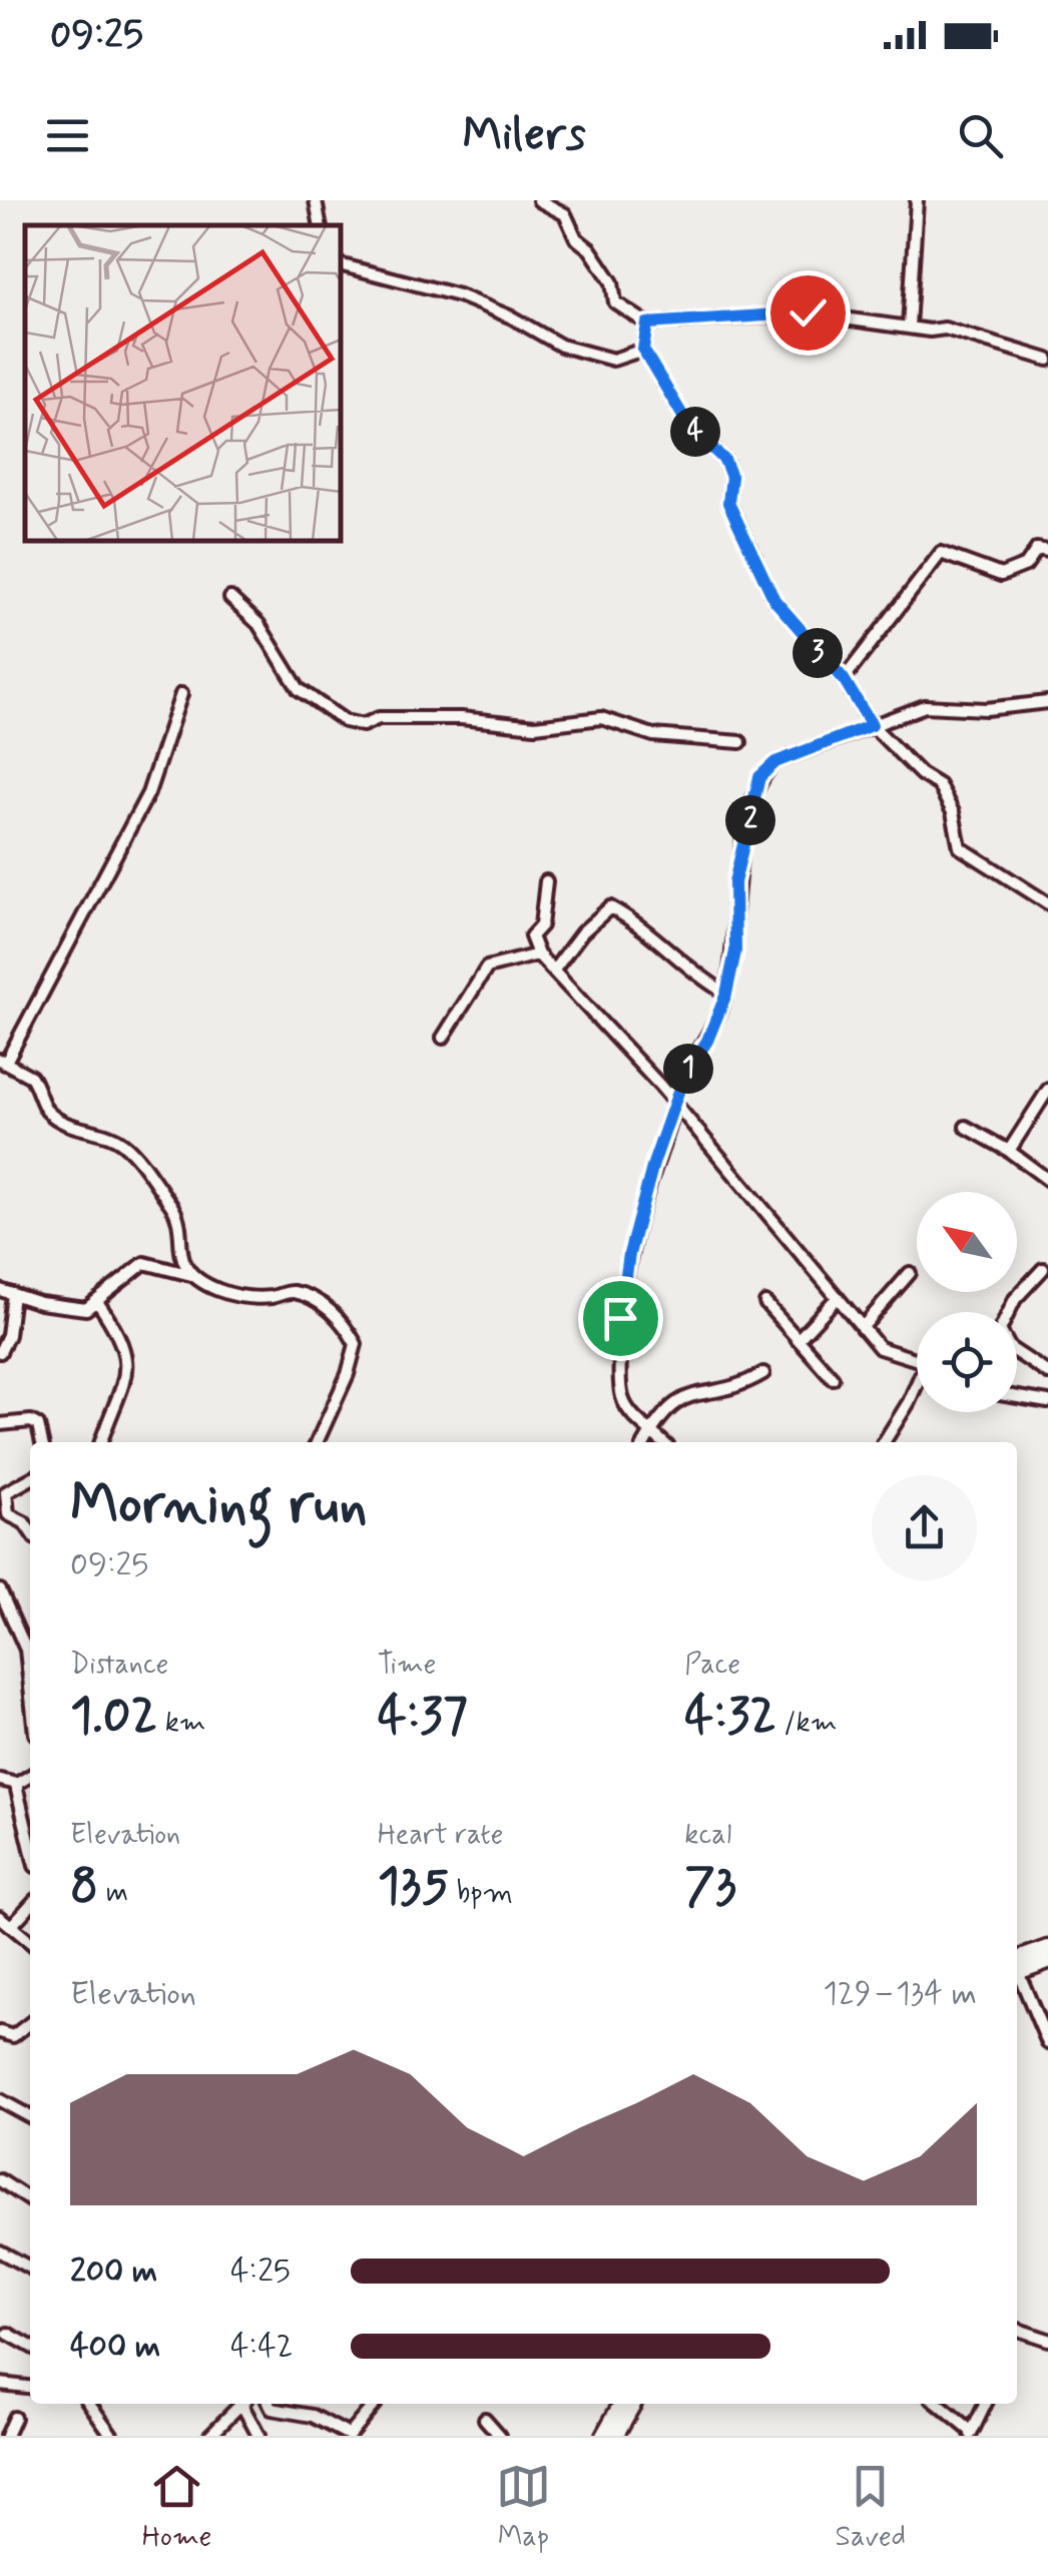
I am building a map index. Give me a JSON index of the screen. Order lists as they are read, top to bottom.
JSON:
{
  "north": "top left",
  "page": {
    "status": "09:25",
    "header": "Milers",
    "pins": [
      "4",
      "3",
      "2",
      "1"
    ],
    "heading": ["Morning run", "09:25"],
    "stats": [
      ["Distance", "1.02 km"],
      ["Time", "4:37"],
      ["Pace", "4:32 /km"],
      ["Elevation", "8 m"],
      ["Heart rate", "135 bpm"],
      ["kcal", "73"]
    ],
    "chart": ["Elevation", "129–134 m"],
    "list": [
      {
        "name": "200 m",
        "note": "4:25"
      },
      {
        "name": "400 m",
        "note": "4:42"
      }
    ],
    "tabs": ["Home", "Map", "Saved"]
  }
}
